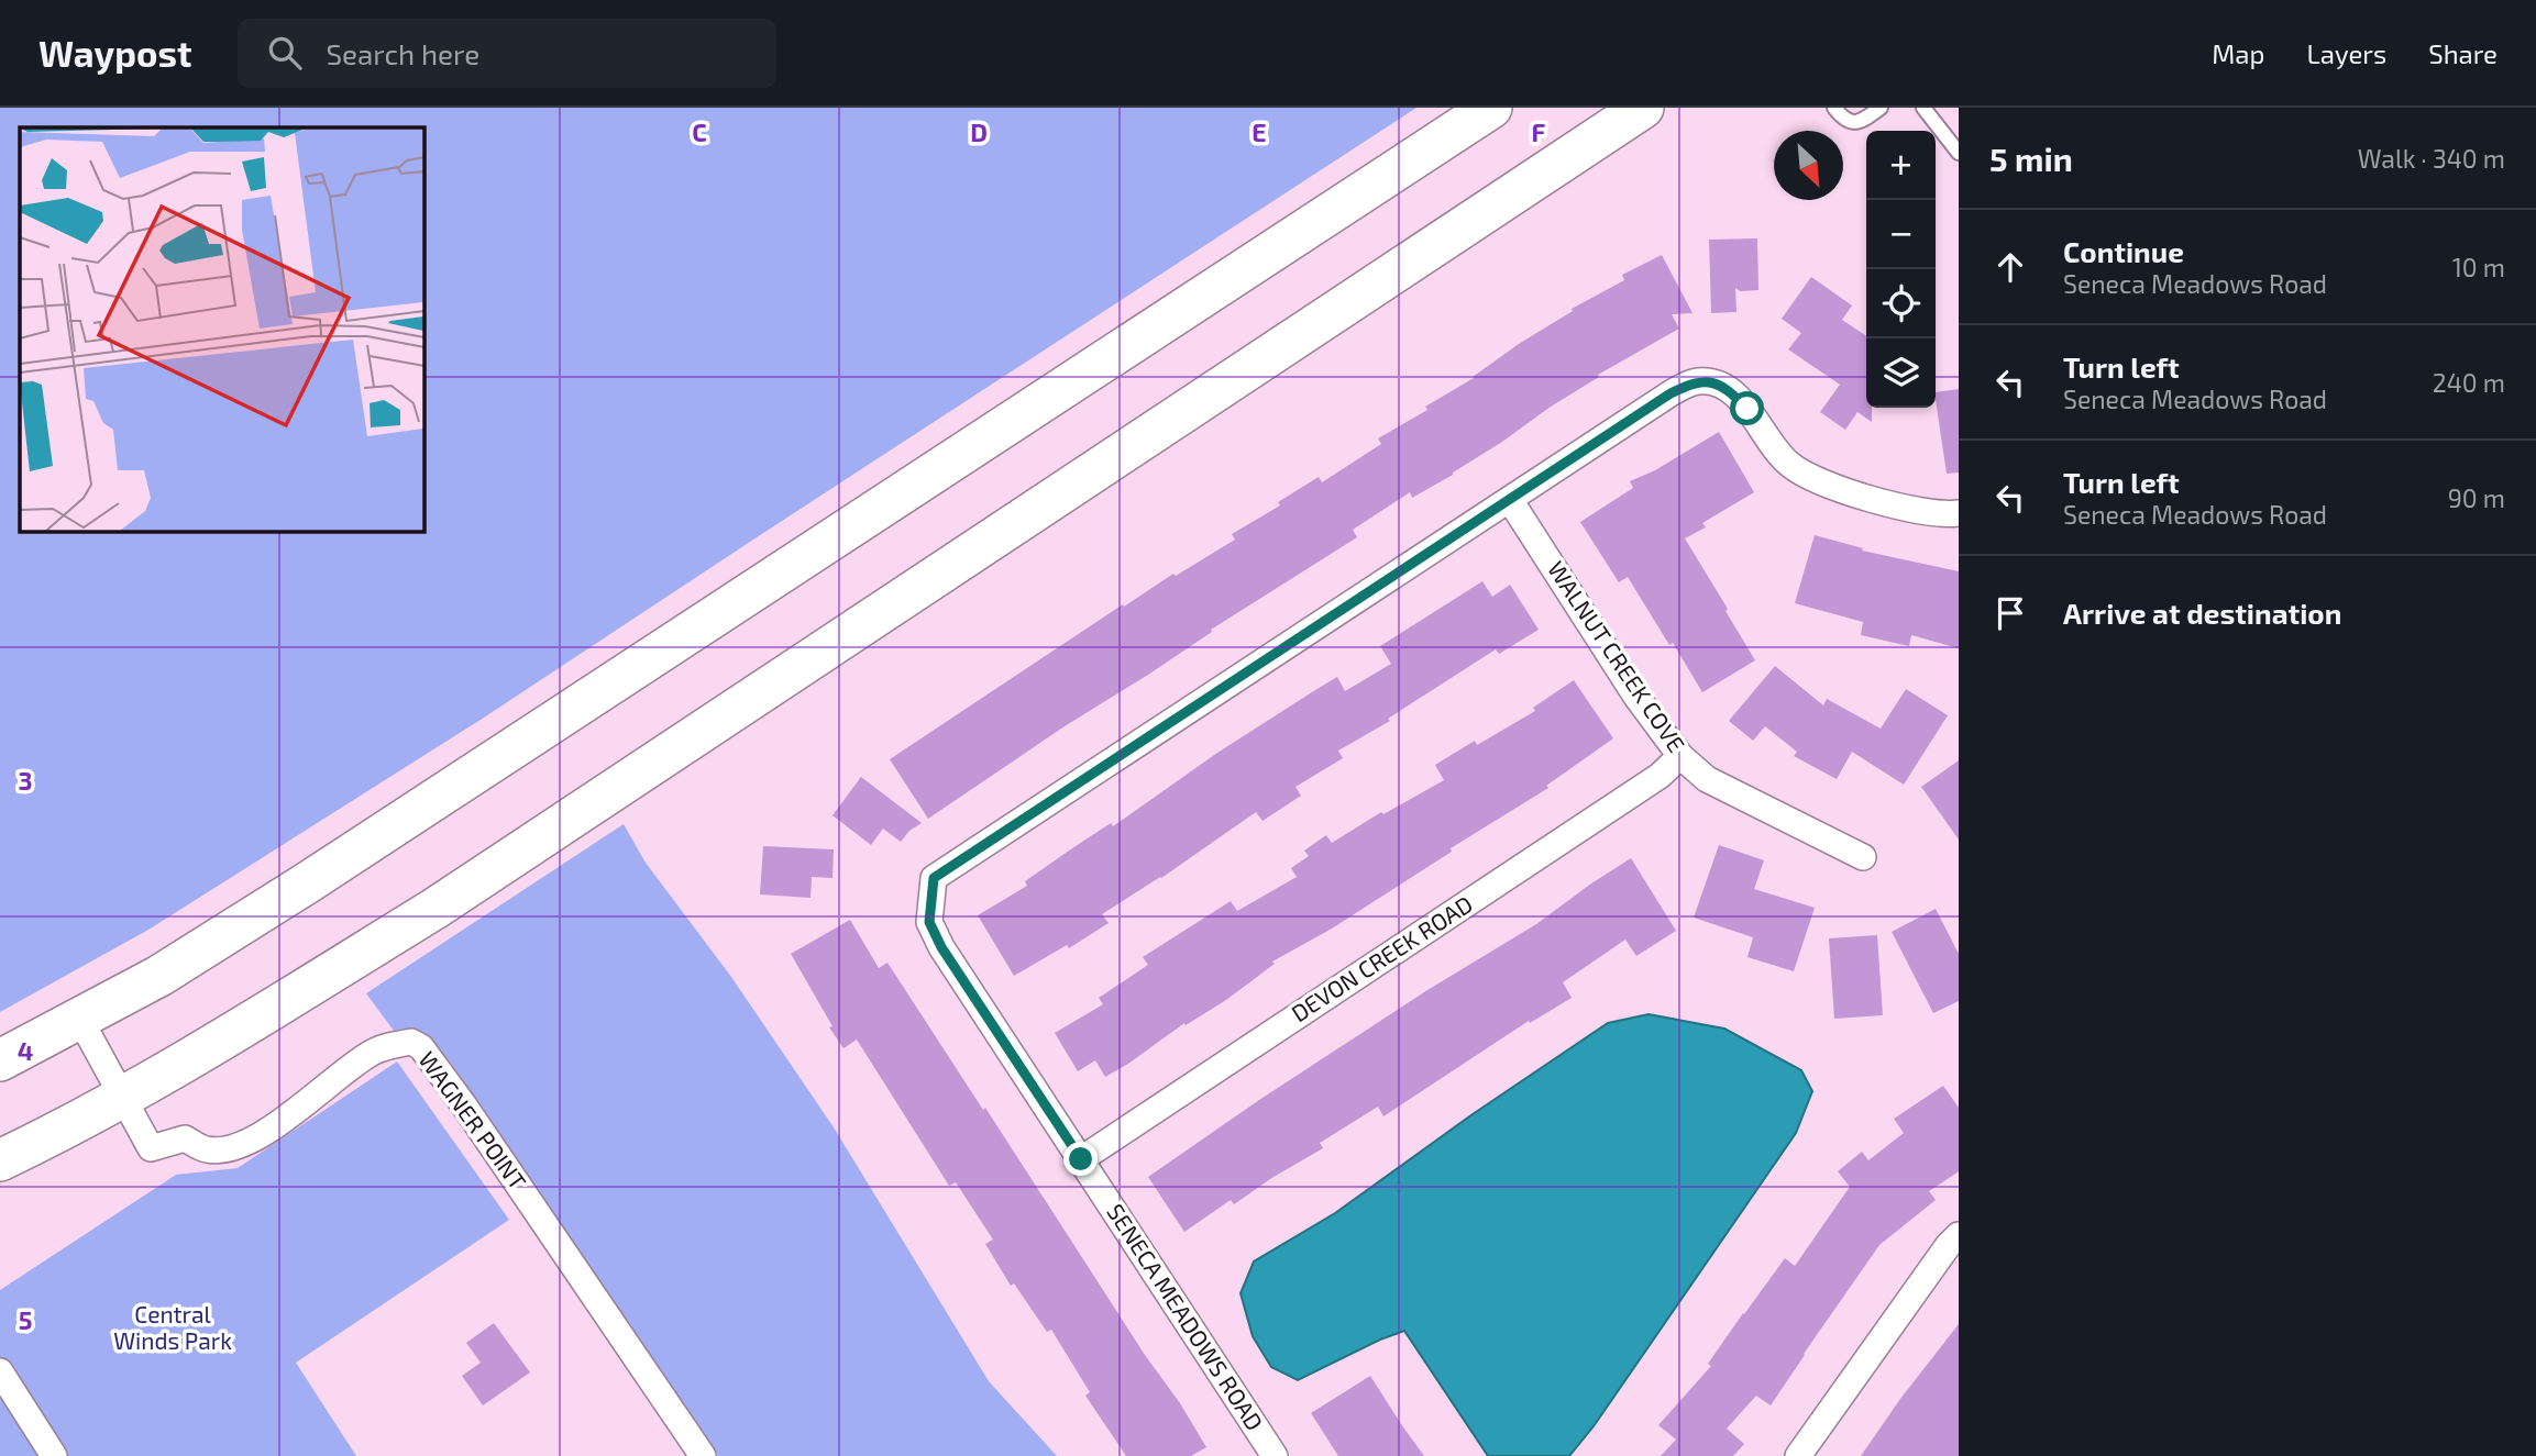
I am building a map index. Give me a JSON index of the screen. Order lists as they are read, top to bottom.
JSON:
{
  "streets": {
    "street": [
      "WALNUT CREEK COVE",
      "DEVON CREEK ROAD",
      "WAGNER POINT",
      "SENECA MEADOWS ROAD"
    ]
  },
  "crossings": [
    ["WALNUT CREEK COVE", "DEVON CREEK ROAD"],
    ["WALNUT CREEK COVE", "SENECA MEADOWS ROAD"],
    ["DEVON CREEK ROAD", "SENECA MEADOWS ROAD"]
  ],
  "parks": ["Central Winds Park"],
  "north": "bottom right",
  "page": {
    "header": "Waypost",
    "search": "Search here",
    "nav": ["Map", "Layers", "Share"],
    "heading": ["5 min", "Walk · 340 m"],
    "map_buttons": ["+", "−"],
    "list": [
      ["Continue", "Seneca Meadows Road", "10 m"],
      ["Turn left", "Seneca Meadows Road", "240 m"],
      ["Turn left", "Seneca Meadows Road", "90 m"],
      "Arrive at destination"
    ]
  },
  "grid": {
    "columns": [
      "C",
      "D",
      "E",
      "F"
    ],
    "rows": ["3", "4", "5"]
  }
}
